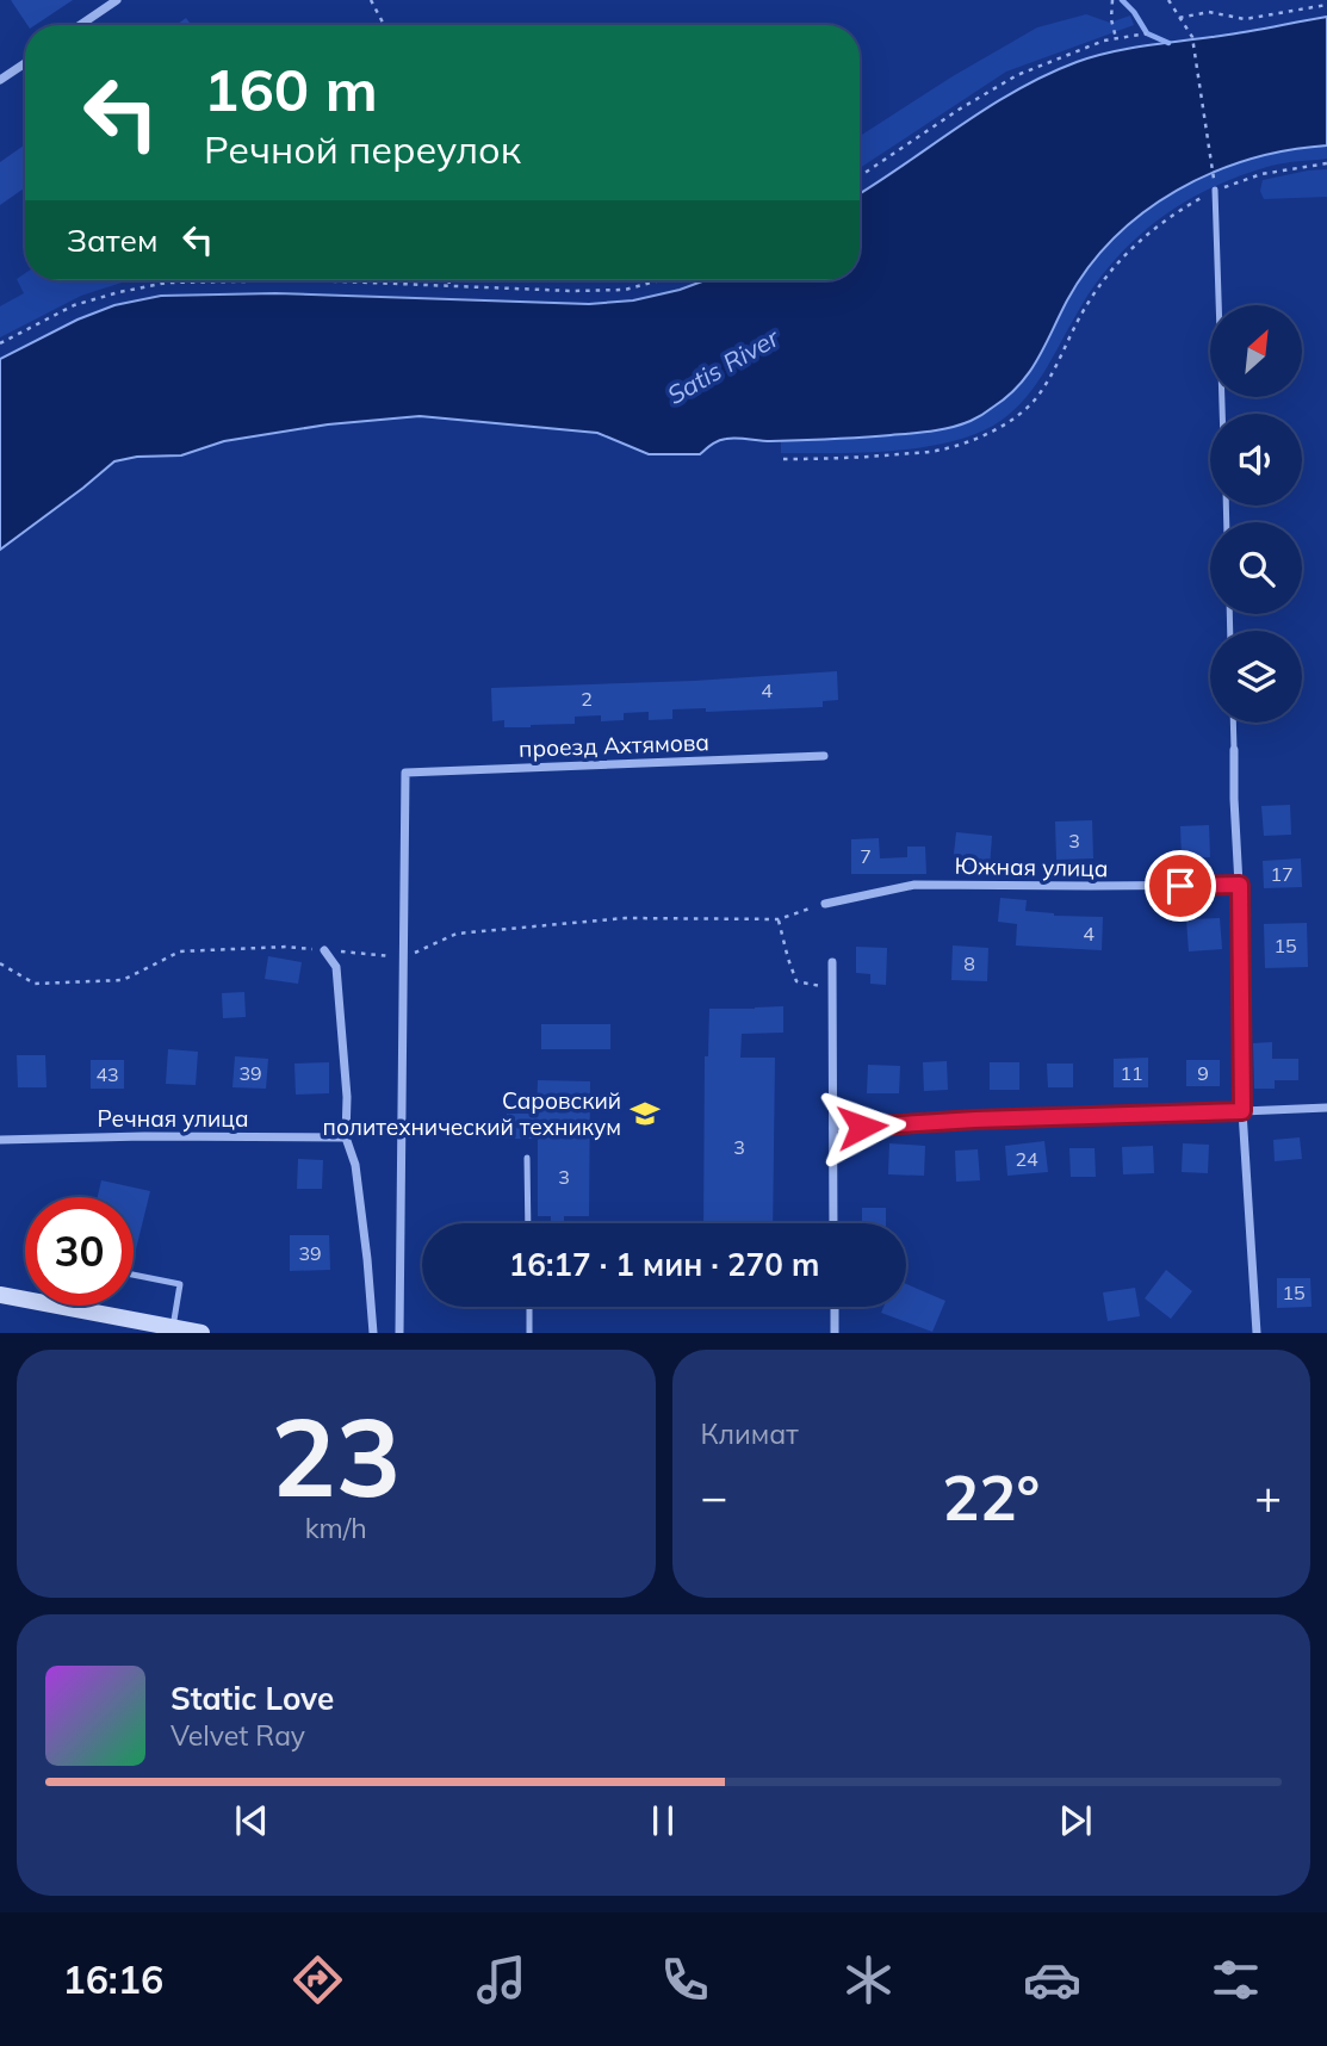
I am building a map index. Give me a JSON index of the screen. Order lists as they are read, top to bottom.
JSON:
{
  "streets": {
    "street": ["проезд Ахтямова", "Южная улица", "Речная улица"]
  },
  "water": ["Satis River"],
  "places": {
    "school or university": ["Саровский политехнический техникум"]
  },
  "house_numbers": [
    "4",
    "2",
    "3",
    "7",
    "17",
    "4",
    "15",
    "8",
    "39",
    "11",
    "9",
    "43",
    "3",
    "24",
    "3",
    "39",
    "15"
  ],
  "north": "top right",
  "page": {
    "turn": ["160 m", "Речной переулок"],
    "then": "Затем",
    "limit": "30",
    "trip": "16:17 · 1 мин · 270 m",
    "tile": [
      ["23", "km/h"],
      "Климат"
    ],
    "heat": ["−", "22°", "+"],
    "song": ["Static Love", "Velvet Ray"],
    "tabs": "16:16"
  }
}
